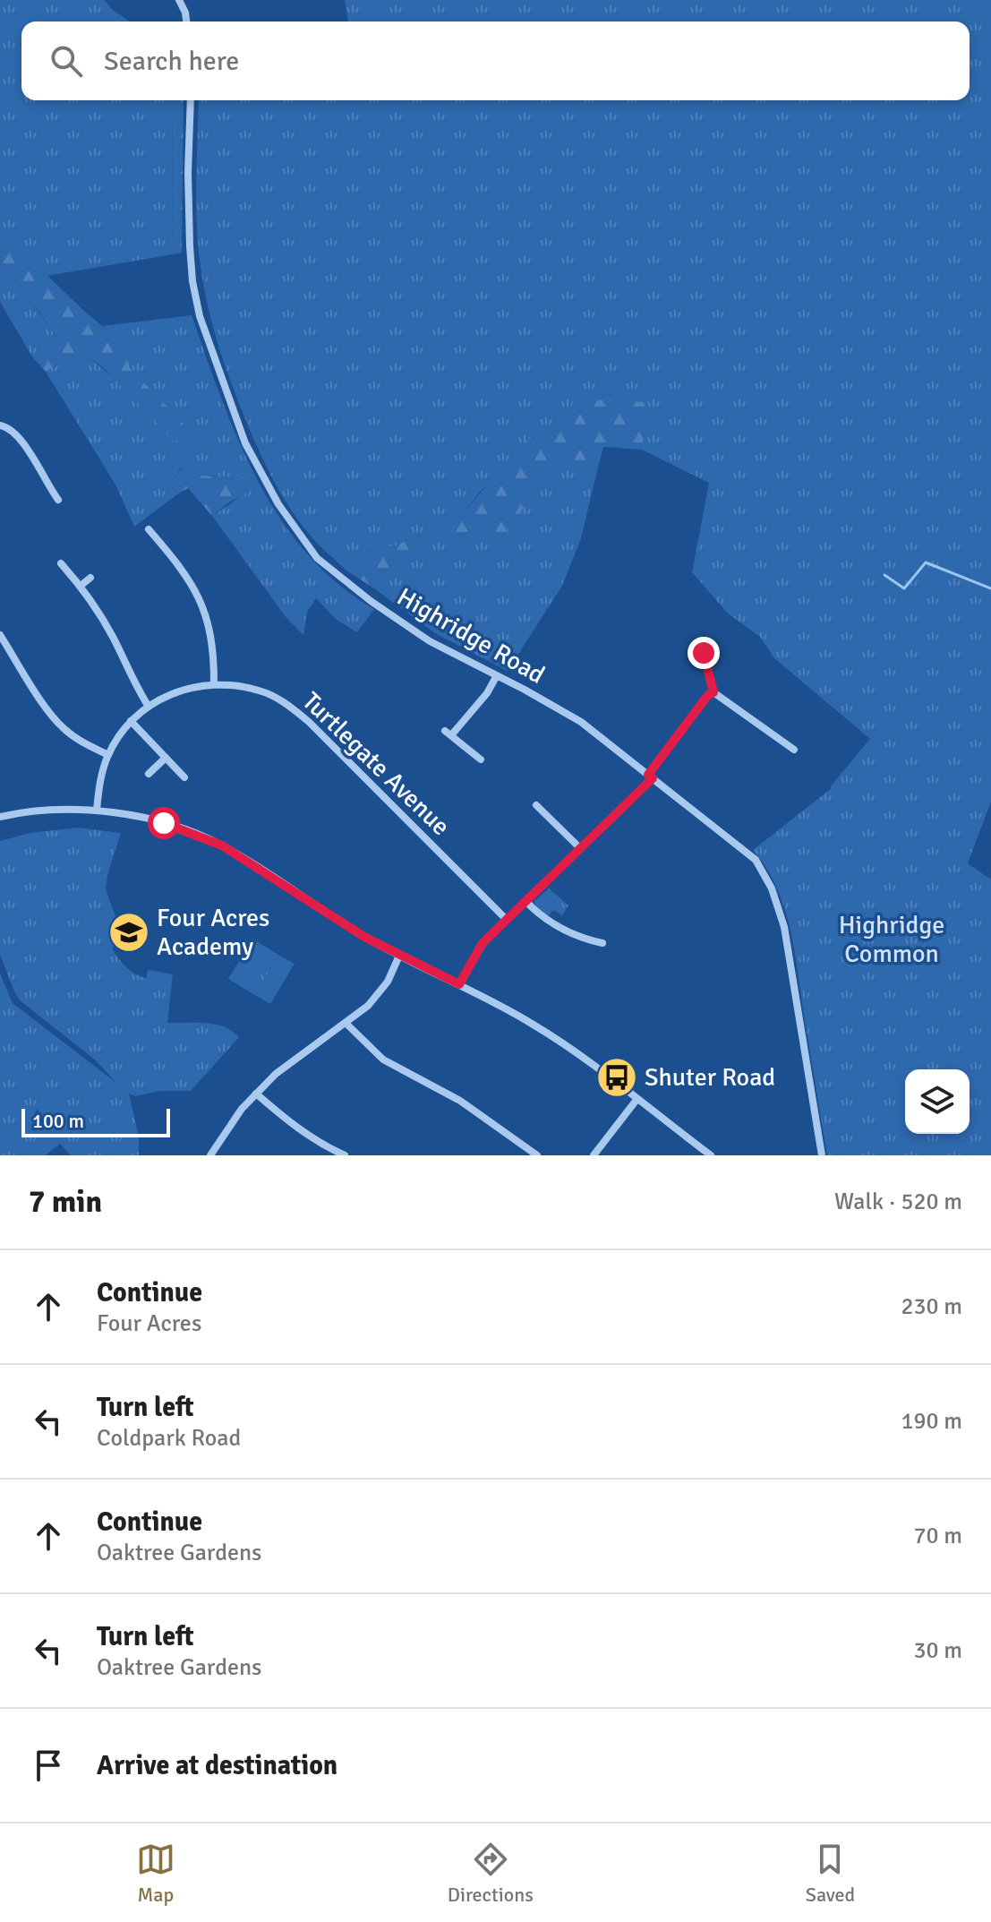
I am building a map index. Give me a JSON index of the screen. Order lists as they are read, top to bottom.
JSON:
{
  "streets": {
    "street": ["Highridge Road", "Turtlegate Avenue"]
  },
  "parks": ["Highridge Common"],
  "places": {
    "school or university": ["Four Acres Academy"],
    "bus stop": ["Shuter Road"]
  },
  "scale_bar": "100 m",
  "page": {
    "search": "Search here",
    "scale": "100 m",
    "heading": ["7 min", "Walk · 520 m"],
    "list": [
      ["Continue", "Four Acres", "230 m"],
      ["Turn left", "Coldpark Road", "190 m"],
      ["Continue", "Oaktree Gardens", "70 m"],
      ["Turn left", "Oaktree Gardens", "30 m"],
      "Arrive at destination"
    ],
    "nav": ["Map", "Directions", "Saved"]
  }
}
